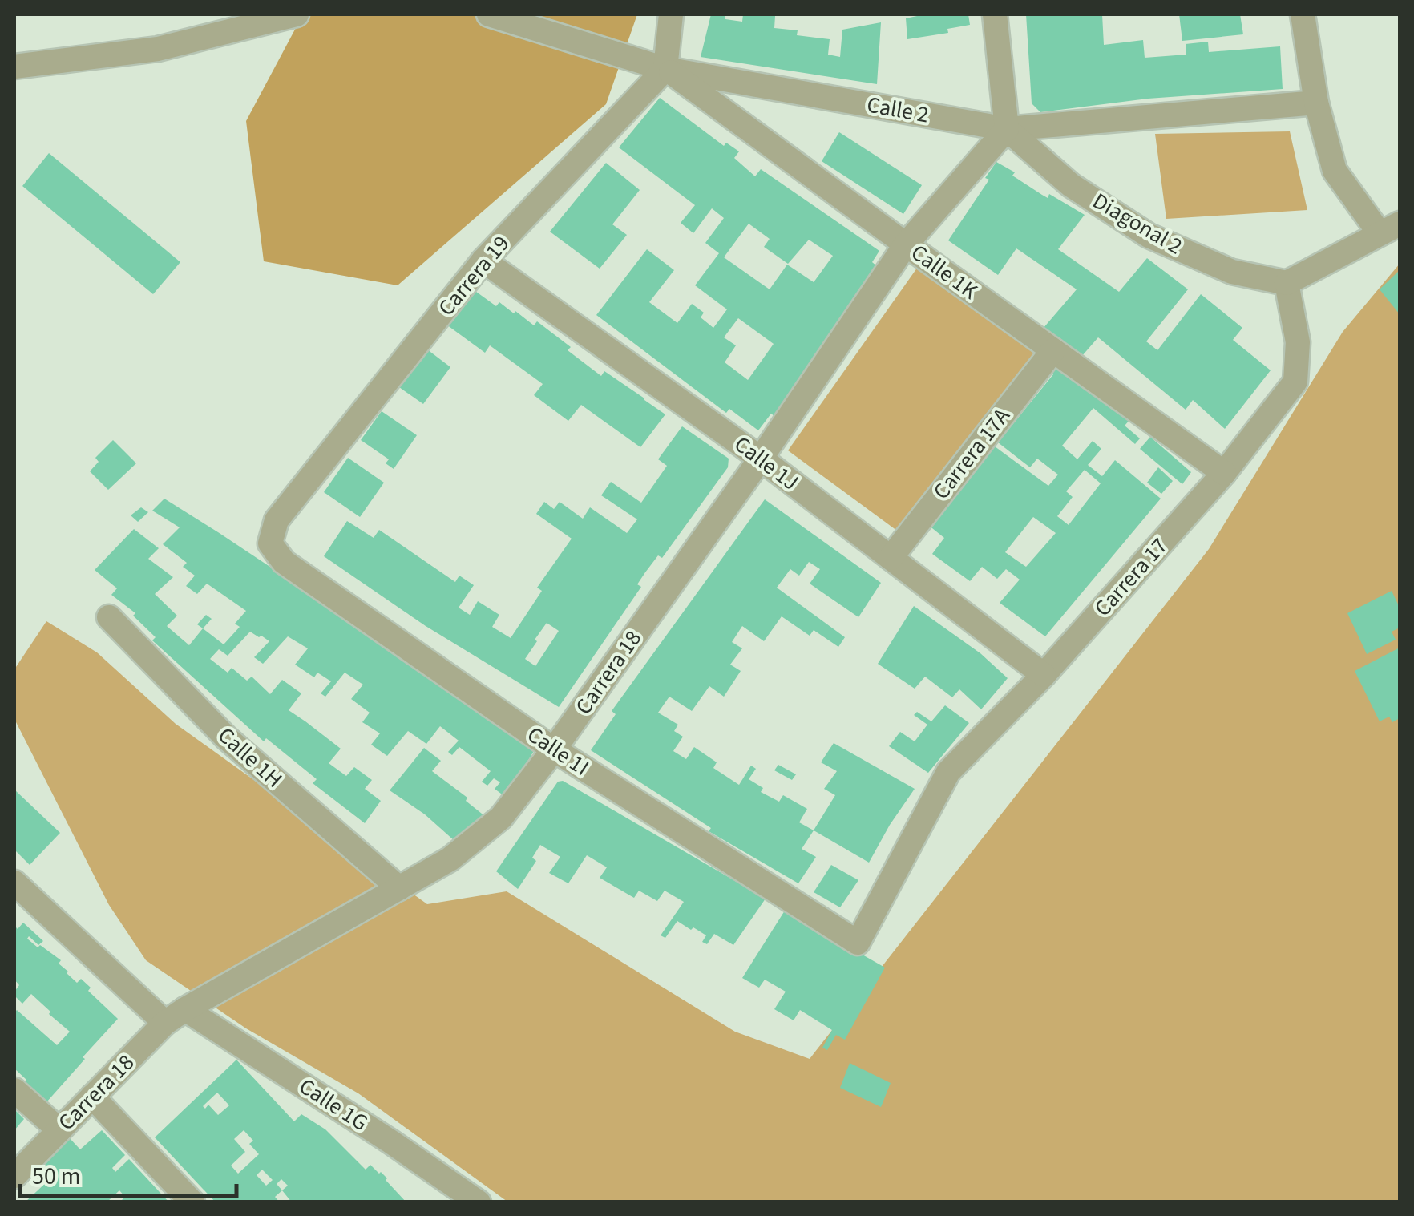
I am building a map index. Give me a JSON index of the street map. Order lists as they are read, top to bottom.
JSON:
{
  "streets": {
    "street": [
      "Calle 2",
      "Diagonal 2",
      "Calle 1K",
      "Carrera 19",
      "Carrera 17A",
      "Calle 1J",
      "Carrera 17",
      "Carrera 18",
      "Calle 1I",
      "Calle 1H",
      "Calle 1G"
    ]
  },
  "crossings": [
    ["Calle 2", "Diagonal 2"],
    ["Calle 2", "Calle 1K"],
    ["Calle 2", "Carrera 19"],
    ["Calle 2", "Carrera 18"],
    ["Diagonal 2", "Carrera 17"],
    ["Diagonal 2", "Carrera 18"],
    ["Calle 1K", "Carrera 19"],
    ["Calle 1K", "Carrera 17A"],
    ["Calle 1K", "Carrera 17"],
    ["Calle 1K", "Carrera 18"],
    ["Carrera 19", "Calle 1J"],
    ["Carrera 19", "Calle 1I"],
    ["Carrera 17A", "Calle 1J"],
    ["Calle 1J", "Carrera 17"],
    ["Calle 1J", "Carrera 18"],
    ["Carrera 17", "Calle 1I"],
    ["Carrera 18", "Calle 1I"],
    ["Carrera 18", "Calle 1H"],
    ["Carrera 18", "Calle 1G"]
  ],
  "scale_bar": "50 m"
}
